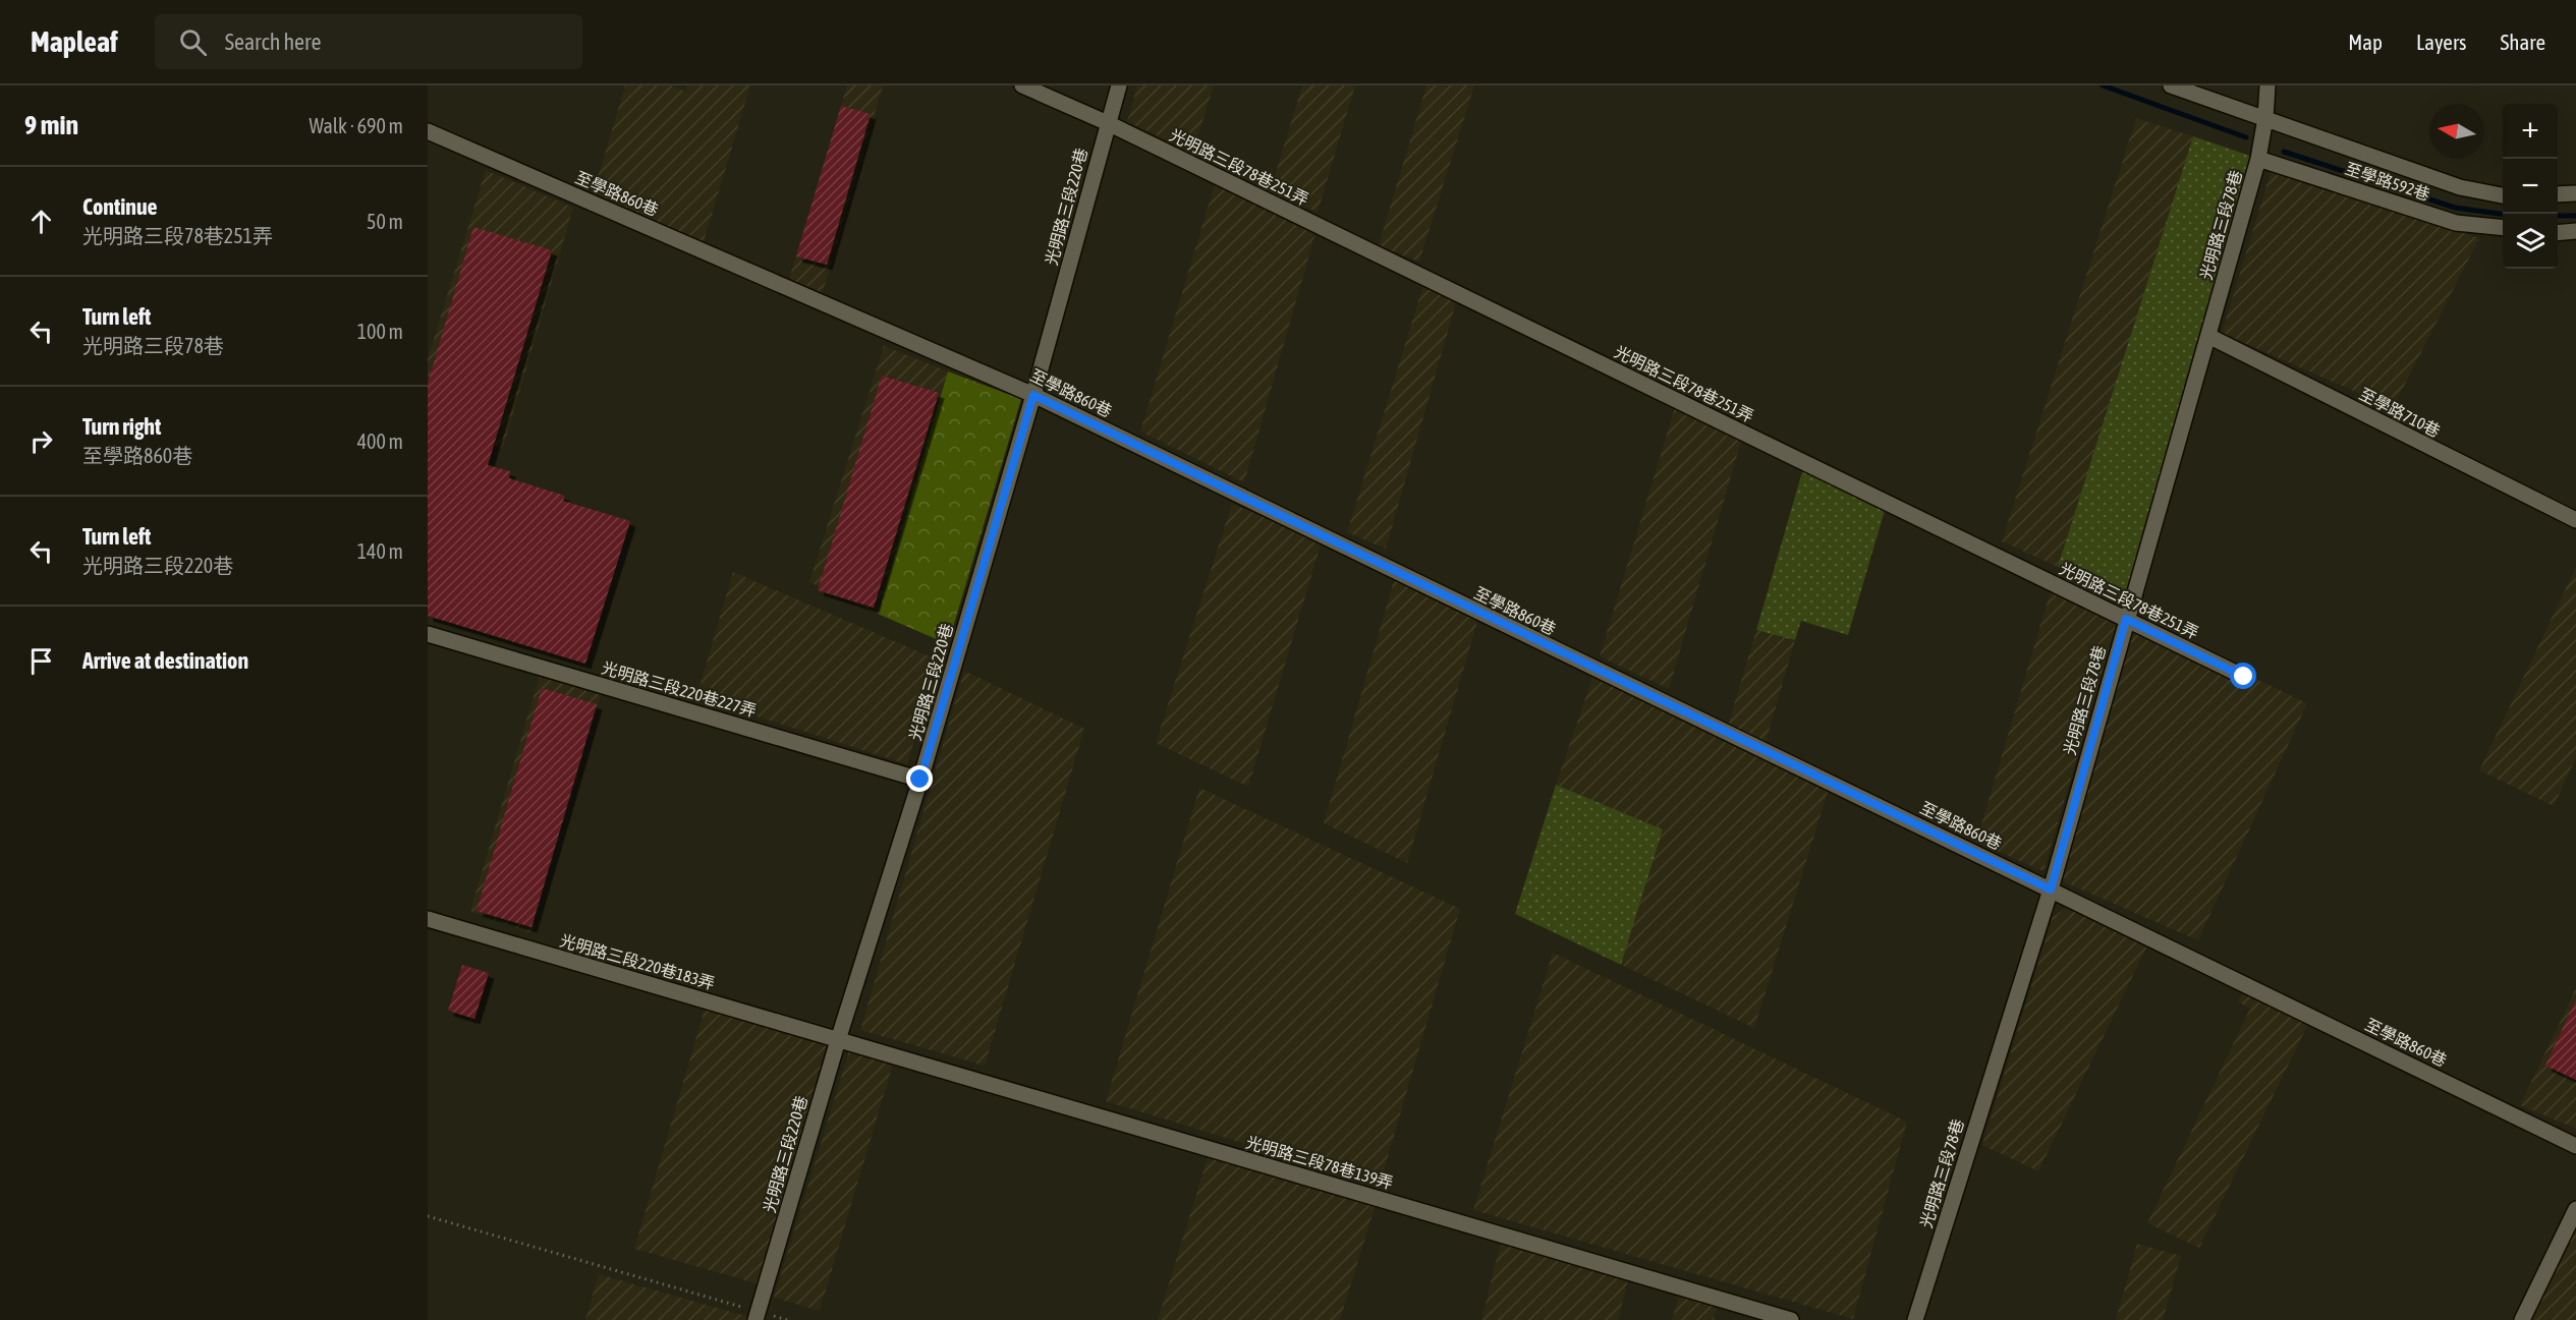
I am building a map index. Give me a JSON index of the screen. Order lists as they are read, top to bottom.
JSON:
{
  "streets": {
    "street": [
      "光明路三段78巷251弄",
      "至學路592巷",
      "至學路860巷",
      "光明路三段220巷",
      "光明路三段78巷",
      "至學路710巷",
      "光明路三段220巷227弄",
      "光明路三段220巷183弄",
      "光明路三段78巷139弄"
    ]
  },
  "crossings": [
    ["光明路三段78巷251弄", "光明路三段220巷"],
    ["光明路三段78巷251弄", "光明路三段78巷"],
    ["至學路592巷", "光明路三段78巷"],
    ["至學路860巷", "光明路三段220巷"],
    ["至學路860巷", "光明路三段78巷"],
    ["光明路三段220巷", "光明路三段220巷227弄"],
    ["光明路三段220巷", "光明路三段220巷183弄"],
    ["光明路三段220巷", "光明路三段78巷139弄"],
    ["光明路三段78巷", "至學路710巷"],
    ["光明路三段220巷183弄", "光明路三段78巷139弄"]
  ],
  "north": "left",
  "page": {
    "header": "Mapleaf",
    "search": "Search here",
    "nav": ["Map", "Layers", "Share"],
    "heading": ["9 min", "Walk · 690 m"],
    "map_buttons": ["+", "−"],
    "list": [
      ["Continue", "光明路三段78巷251弄", "50 m"],
      ["Turn left", "光明路三段78巷", "100 m"],
      ["Turn right", "至學路860巷", "400 m"],
      ["Turn left", "光明路三段220巷", "140 m"],
      "Arrive at destination"
    ]
  }
}
